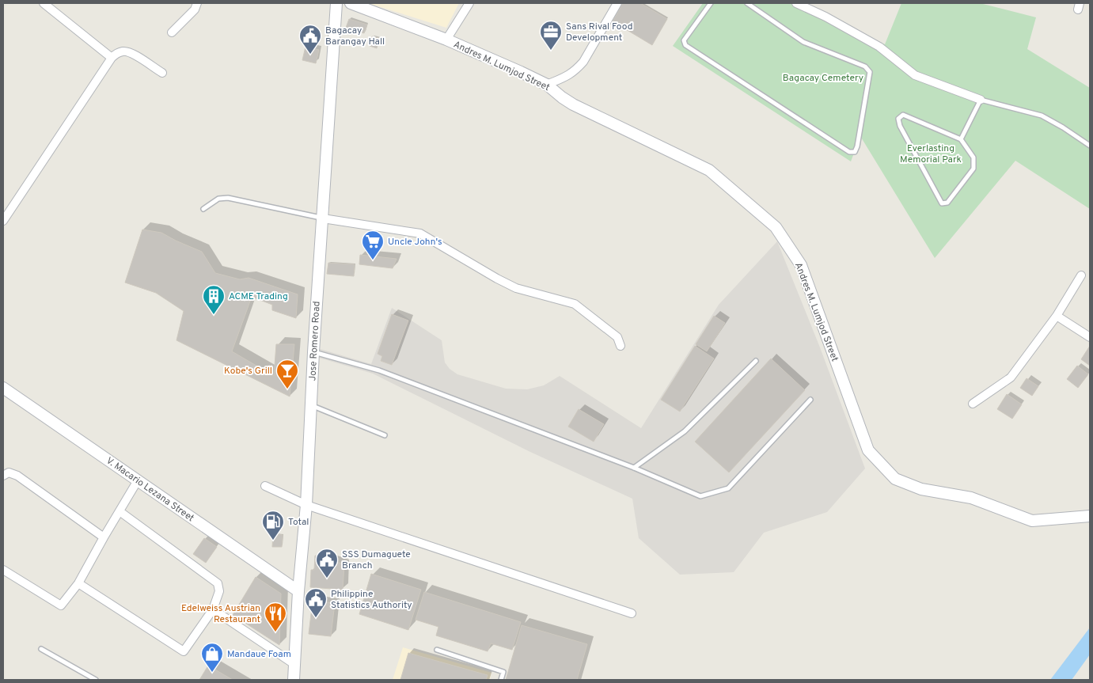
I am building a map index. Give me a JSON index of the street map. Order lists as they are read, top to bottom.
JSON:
{
  "streets": {
    "main road": ["Andres M. Lumjod Street", "Jose Romero Road", "V. Macario Lezana Street"]
  },
  "crossings": [
    ["Jose Romero Road", "V. Macario Lezana Street"]
  ],
  "parks": ["Bagacay Cemetery", "Everlasting Memorial Park"],
  "places": {
    "office": ["Sans Rival Food Development"],
    "public building": ["Bagacay Barangay Hall", "SSS Dumaguete Branch", "Philippine Statistics Authority"],
    "supermarket": ["Uncle John's"],
    "building": ["ACME Trading"],
    "bar": ["Kobe's Grill"],
    "fuel station": ["Total"],
    "restaurant": ["Edelweiss Austrian Restaurant"],
    "shop": ["Mandaue Foam"]
  }
}
